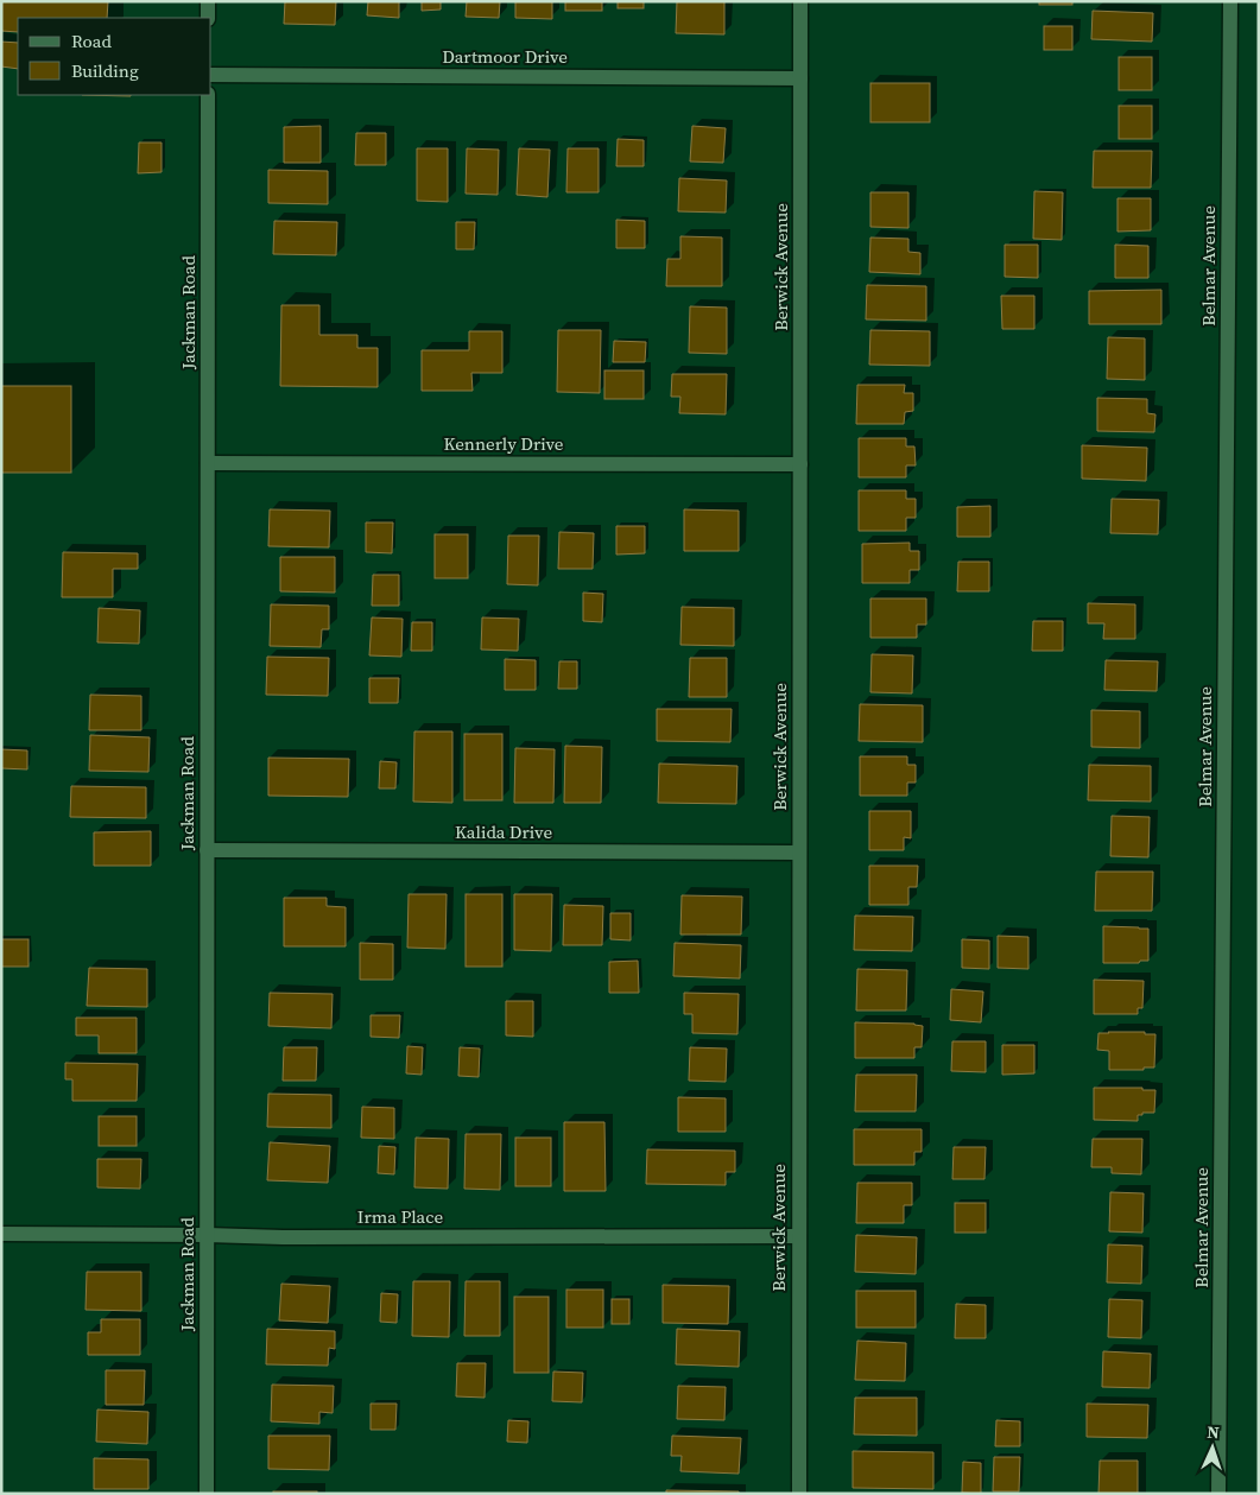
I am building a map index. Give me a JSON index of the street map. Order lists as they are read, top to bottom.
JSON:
{
  "streets": {
    "street": [
      "Dartmoor Drive",
      "Belmar Avenue",
      "Berwick Avenue",
      "Jackman Road",
      "Kennerly Drive",
      "Kalida Drive",
      "Irma Place"
    ]
  },
  "crossings": [
    ["Dartmoor Drive", "Berwick Avenue"],
    ["Berwick Avenue", "Kennerly Drive"],
    ["Berwick Avenue", "Kalida Drive"],
    ["Berwick Avenue", "Irma Place"],
    ["Jackman Road", "Kennerly Drive"],
    ["Jackman Road", "Kalida Drive"],
    ["Jackman Road", "Irma Place"]
  ],
  "legend": ["Road", "Building"],
  "north": "top"
}
